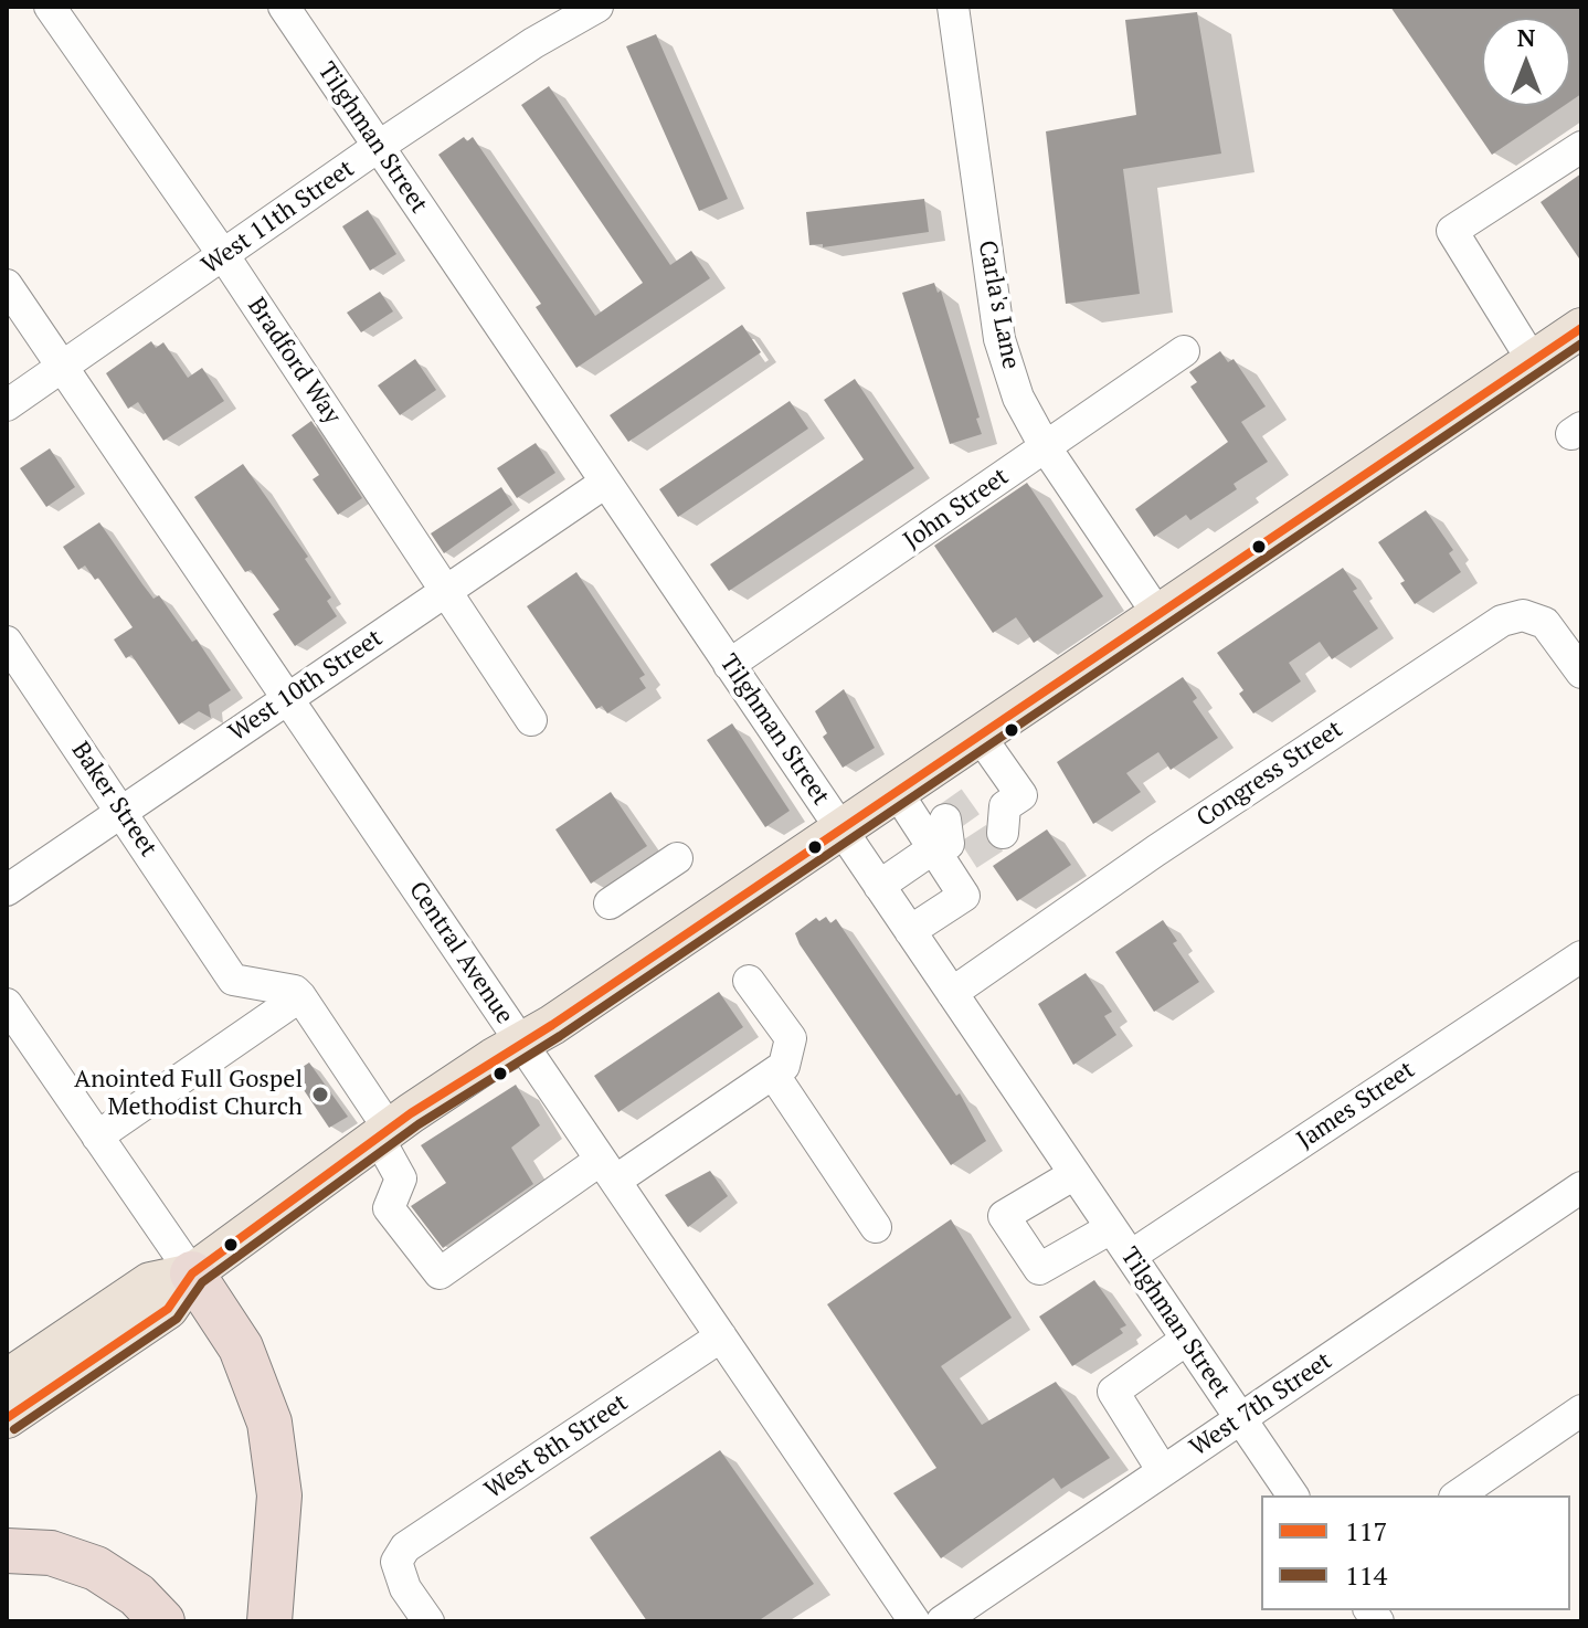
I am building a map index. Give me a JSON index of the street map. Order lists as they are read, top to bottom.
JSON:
{
  "streets": {
    "street": [
      "Tilghman Street",
      "West 11th Street",
      "Carla's Lane",
      "Bradford Way",
      "John Street",
      "West 10th Street",
      "Congress Street",
      "Baker Street",
      "Central Avenue",
      "James Street",
      "West 7th Street",
      "West 8th Street"
    ]
  },
  "crossings": [
    ["Tilghman Street", "West 11th Street"],
    ["Tilghman Street", "John Street"],
    ["Tilghman Street", "West 10th Street"],
    ["Tilghman Street", "Congress Street"],
    ["Tilghman Street", "James Street"],
    ["Tilghman Street", "West 7th Street"],
    ["West 11th Street", "Bradford Way"],
    ["West 11th Street", "Central Avenue"],
    ["Carla's Lane", "John Street"],
    ["Bradford Way", "West 10th Street"],
    ["West 10th Street", "Baker Street"],
    ["West 10th Street", "Central Avenue"],
    ["Central Avenue", "West 8th Street"]
  ],
  "places": ["Anointed Full Gospel Methodist Church"],
  "lines": ["transit line 117", "transit line 114"],
  "legend": ["117", "114"],
  "north": "top"
}
